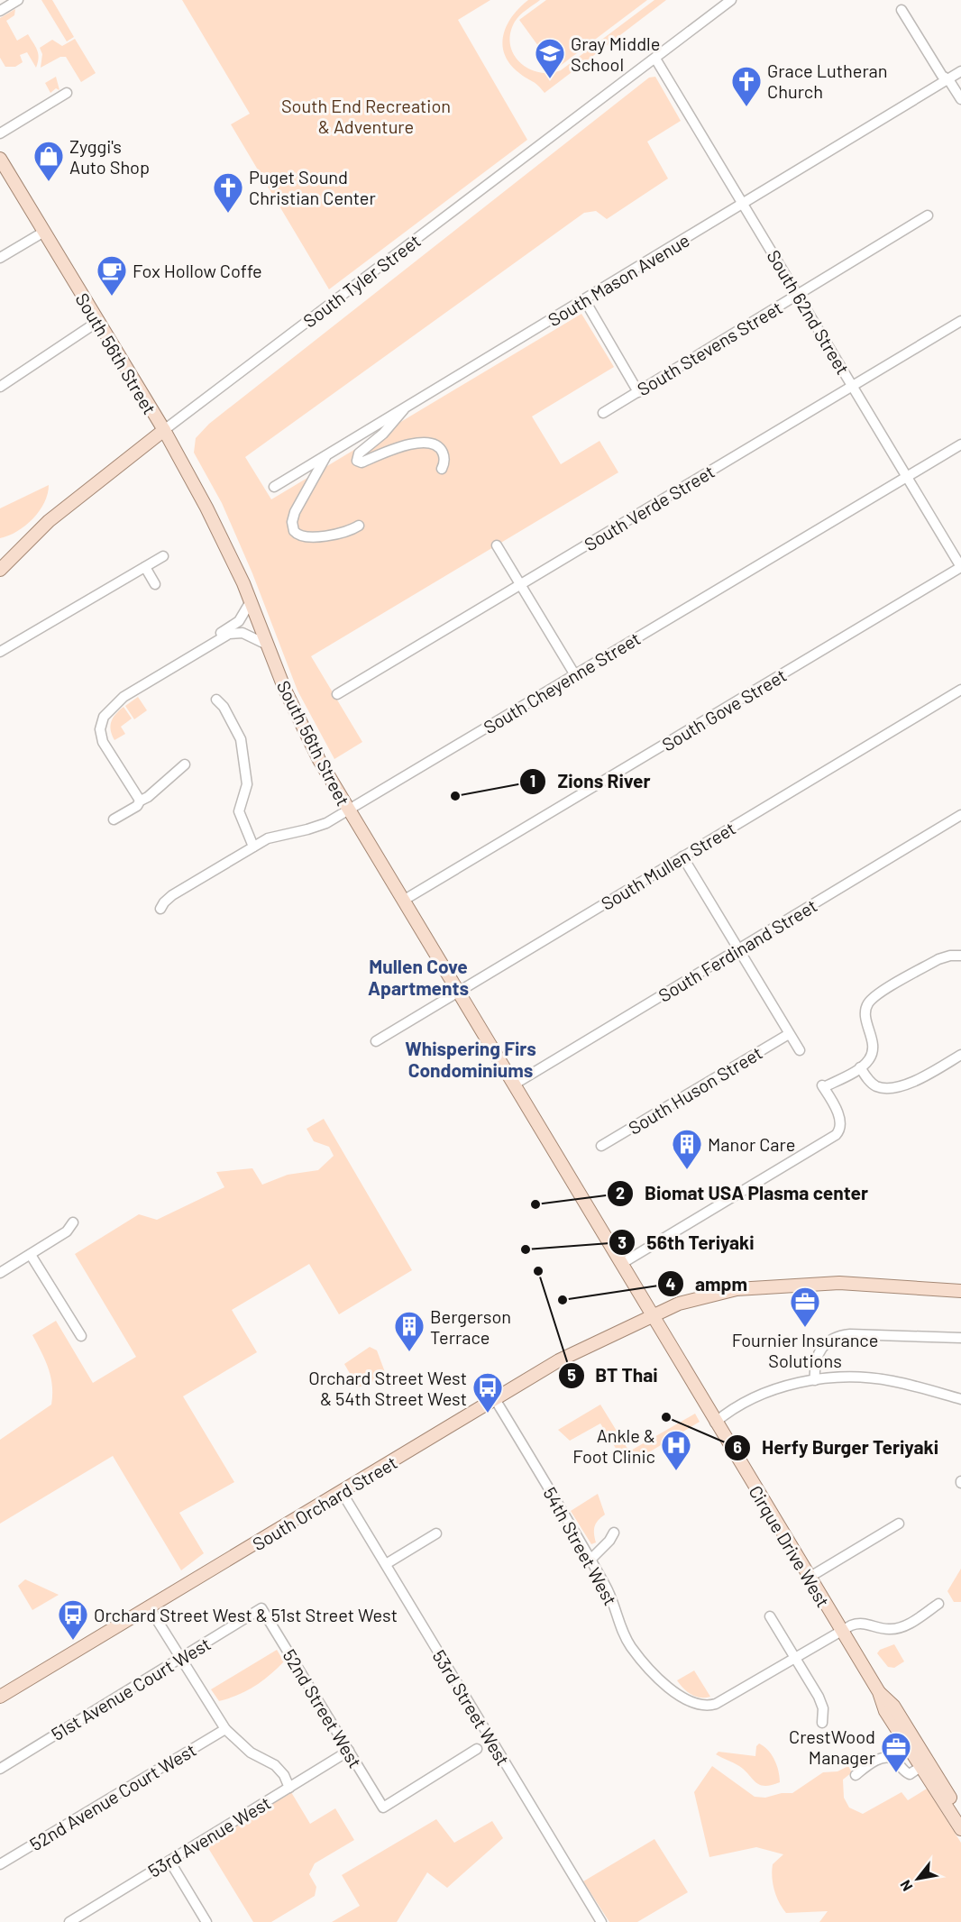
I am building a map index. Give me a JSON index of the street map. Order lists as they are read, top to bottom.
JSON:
{
  "streets": {
    "main road": [
      "South Tyler Street",
      "South 56th Street",
      "South Orchard Street",
      "Cirque Drive West"
    ],
    "street": [
      "South Mason Avenue",
      "South 62nd Street",
      "South Stevens Street",
      "South Verde Street",
      "South Cheyenne Street",
      "South Gove Street",
      "South Mullen Street",
      "South Ferdinand Street",
      "South Huson Street",
      "54th Street West",
      "51st Avenue Court West",
      "53rd Street West",
      "52nd Street West",
      "52nd Avenue Court West",
      "53rd Avenue West"
    ]
  },
  "crossings": [
    ["South Mason Avenue", "South 62nd Street"],
    ["South Tyler Street", "South 62nd Street"],
    ["South Tyler Street", "South 56th Street"],
    ["South 62nd Street", "South Stevens Street"],
    ["South 62nd Street", "South Verde Street"],
    ["South 62nd Street", "South Cheyenne Street"],
    ["South 62nd Street", "South Gove Street"],
    ["South 56th Street", "South Cheyenne Street"],
    ["South 56th Street", "South Gove Street"],
    ["South 56th Street", "South Mullen Street"],
    ["South 56th Street", "South Ferdinand Street"],
    ["South 56th Street", "South Orchard Street"],
    ["South 56th Street", "Cirque Drive West"],
    ["South Orchard Street", "54th Street West"],
    ["South Orchard Street", "Cirque Drive West"],
    ["South Orchard Street", "53rd Street West"],
    ["51st Avenue Court West", "52nd Street West"],
    ["52nd Street West", "53rd Avenue West"]
  ],
  "districts": ["Mullen Cove Apartments", "Whispering Firs Condominiums"],
  "parks": ["South End Recreation & Adventure"],
  "places": {
    "school or university": ["Gray Middle School"],
    "church": ["Grace Lutheran Church", "Puget Sound Christian Center"],
    "shop": ["Zyggi's Auto Shop"],
    "cafe": ["Fox Hollow Coffe"],
    "other": [
      "Zions River",
      "Biomat USA Plasma center",
      "56th Teriyaki",
      "BT Thai",
      "ampm",
      "Herfy Burger Teriyaki"
    ],
    "building": ["Manor Care", "Bergerson Terrace"],
    "office": ["Fournier Insurance Solutions", "CrestWood Manager"],
    "bus stop": ["Orchard Street West & 54th Street West", "Orchard Street West & 51st Street West"],
    "hospital": ["Ankle & Foot Clinic"]
  },
  "north": "bottom left"
}
